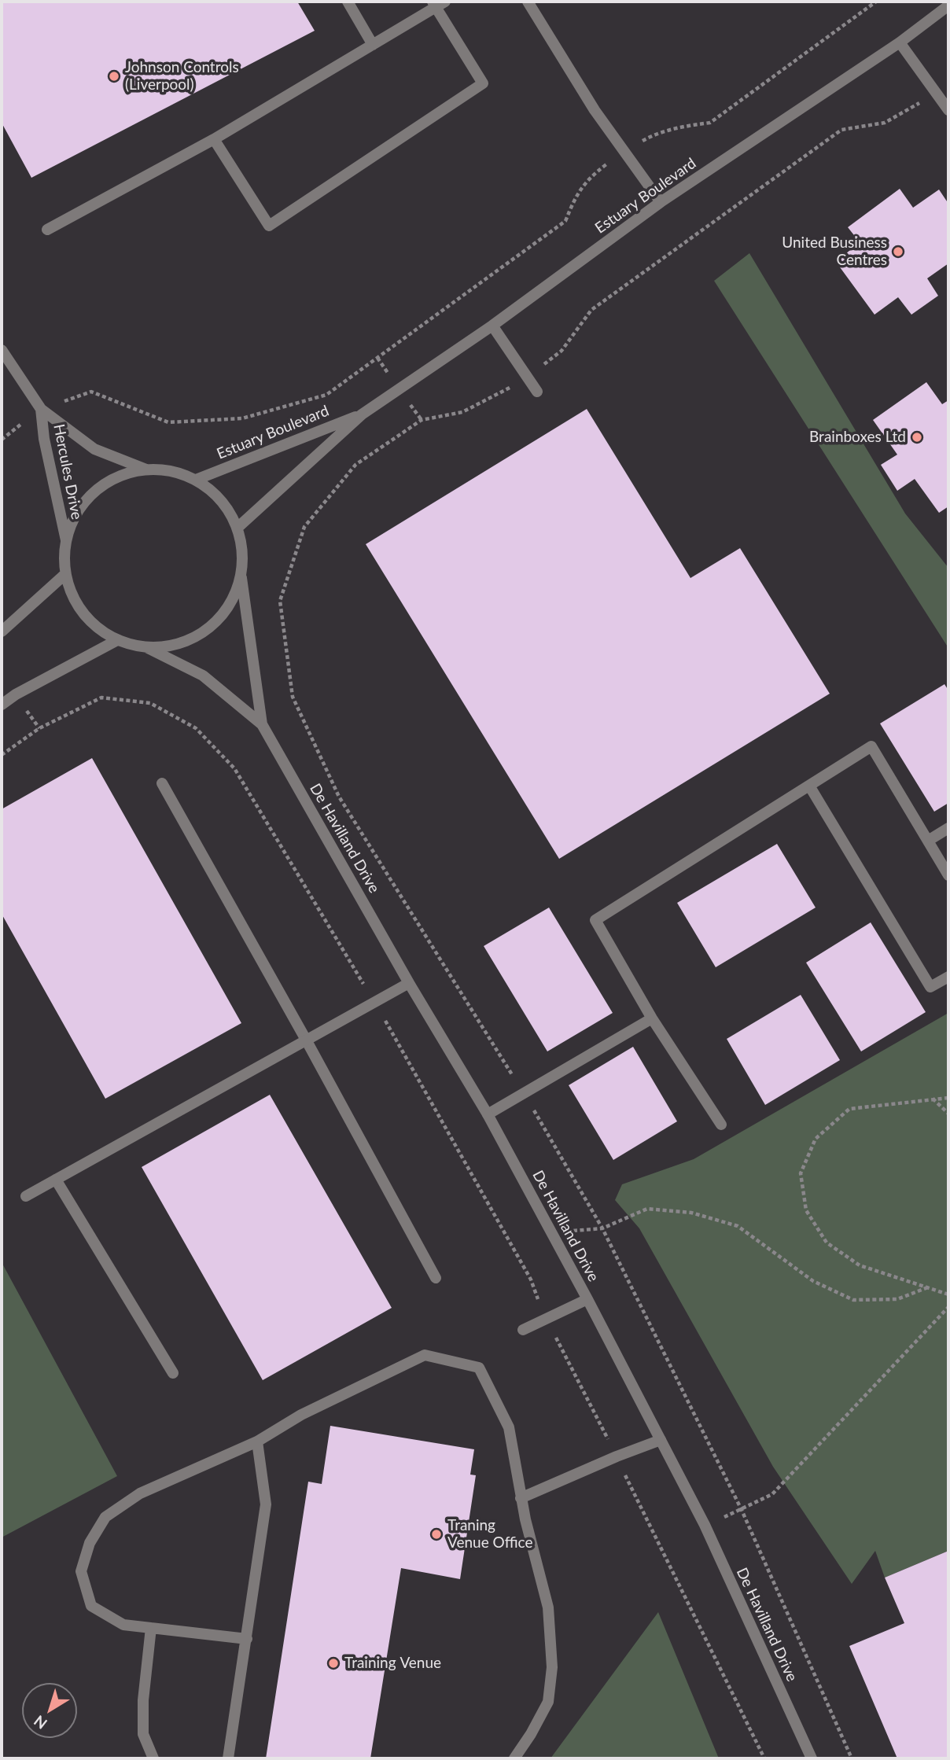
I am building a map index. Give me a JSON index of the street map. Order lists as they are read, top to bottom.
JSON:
{
  "streets": {
    "street": ["Estuary Boulevard", "Hercules Drive", "De Havilland Drive"]
  },
  "crossings": [
    ["Estuary Boulevard", "Hercules Drive"],
    ["Estuary Boulevard", "De Havilland Drive"],
    ["Hercules Drive", "De Havilland Drive"]
  ],
  "places": [
    "Johnson Controls (Liverpool)",
    "United Business Centres",
    "Brainboxes Ltd",
    "Traning Venue Office",
    "Training Venue"
  ],
  "north": "bottom left"
}
